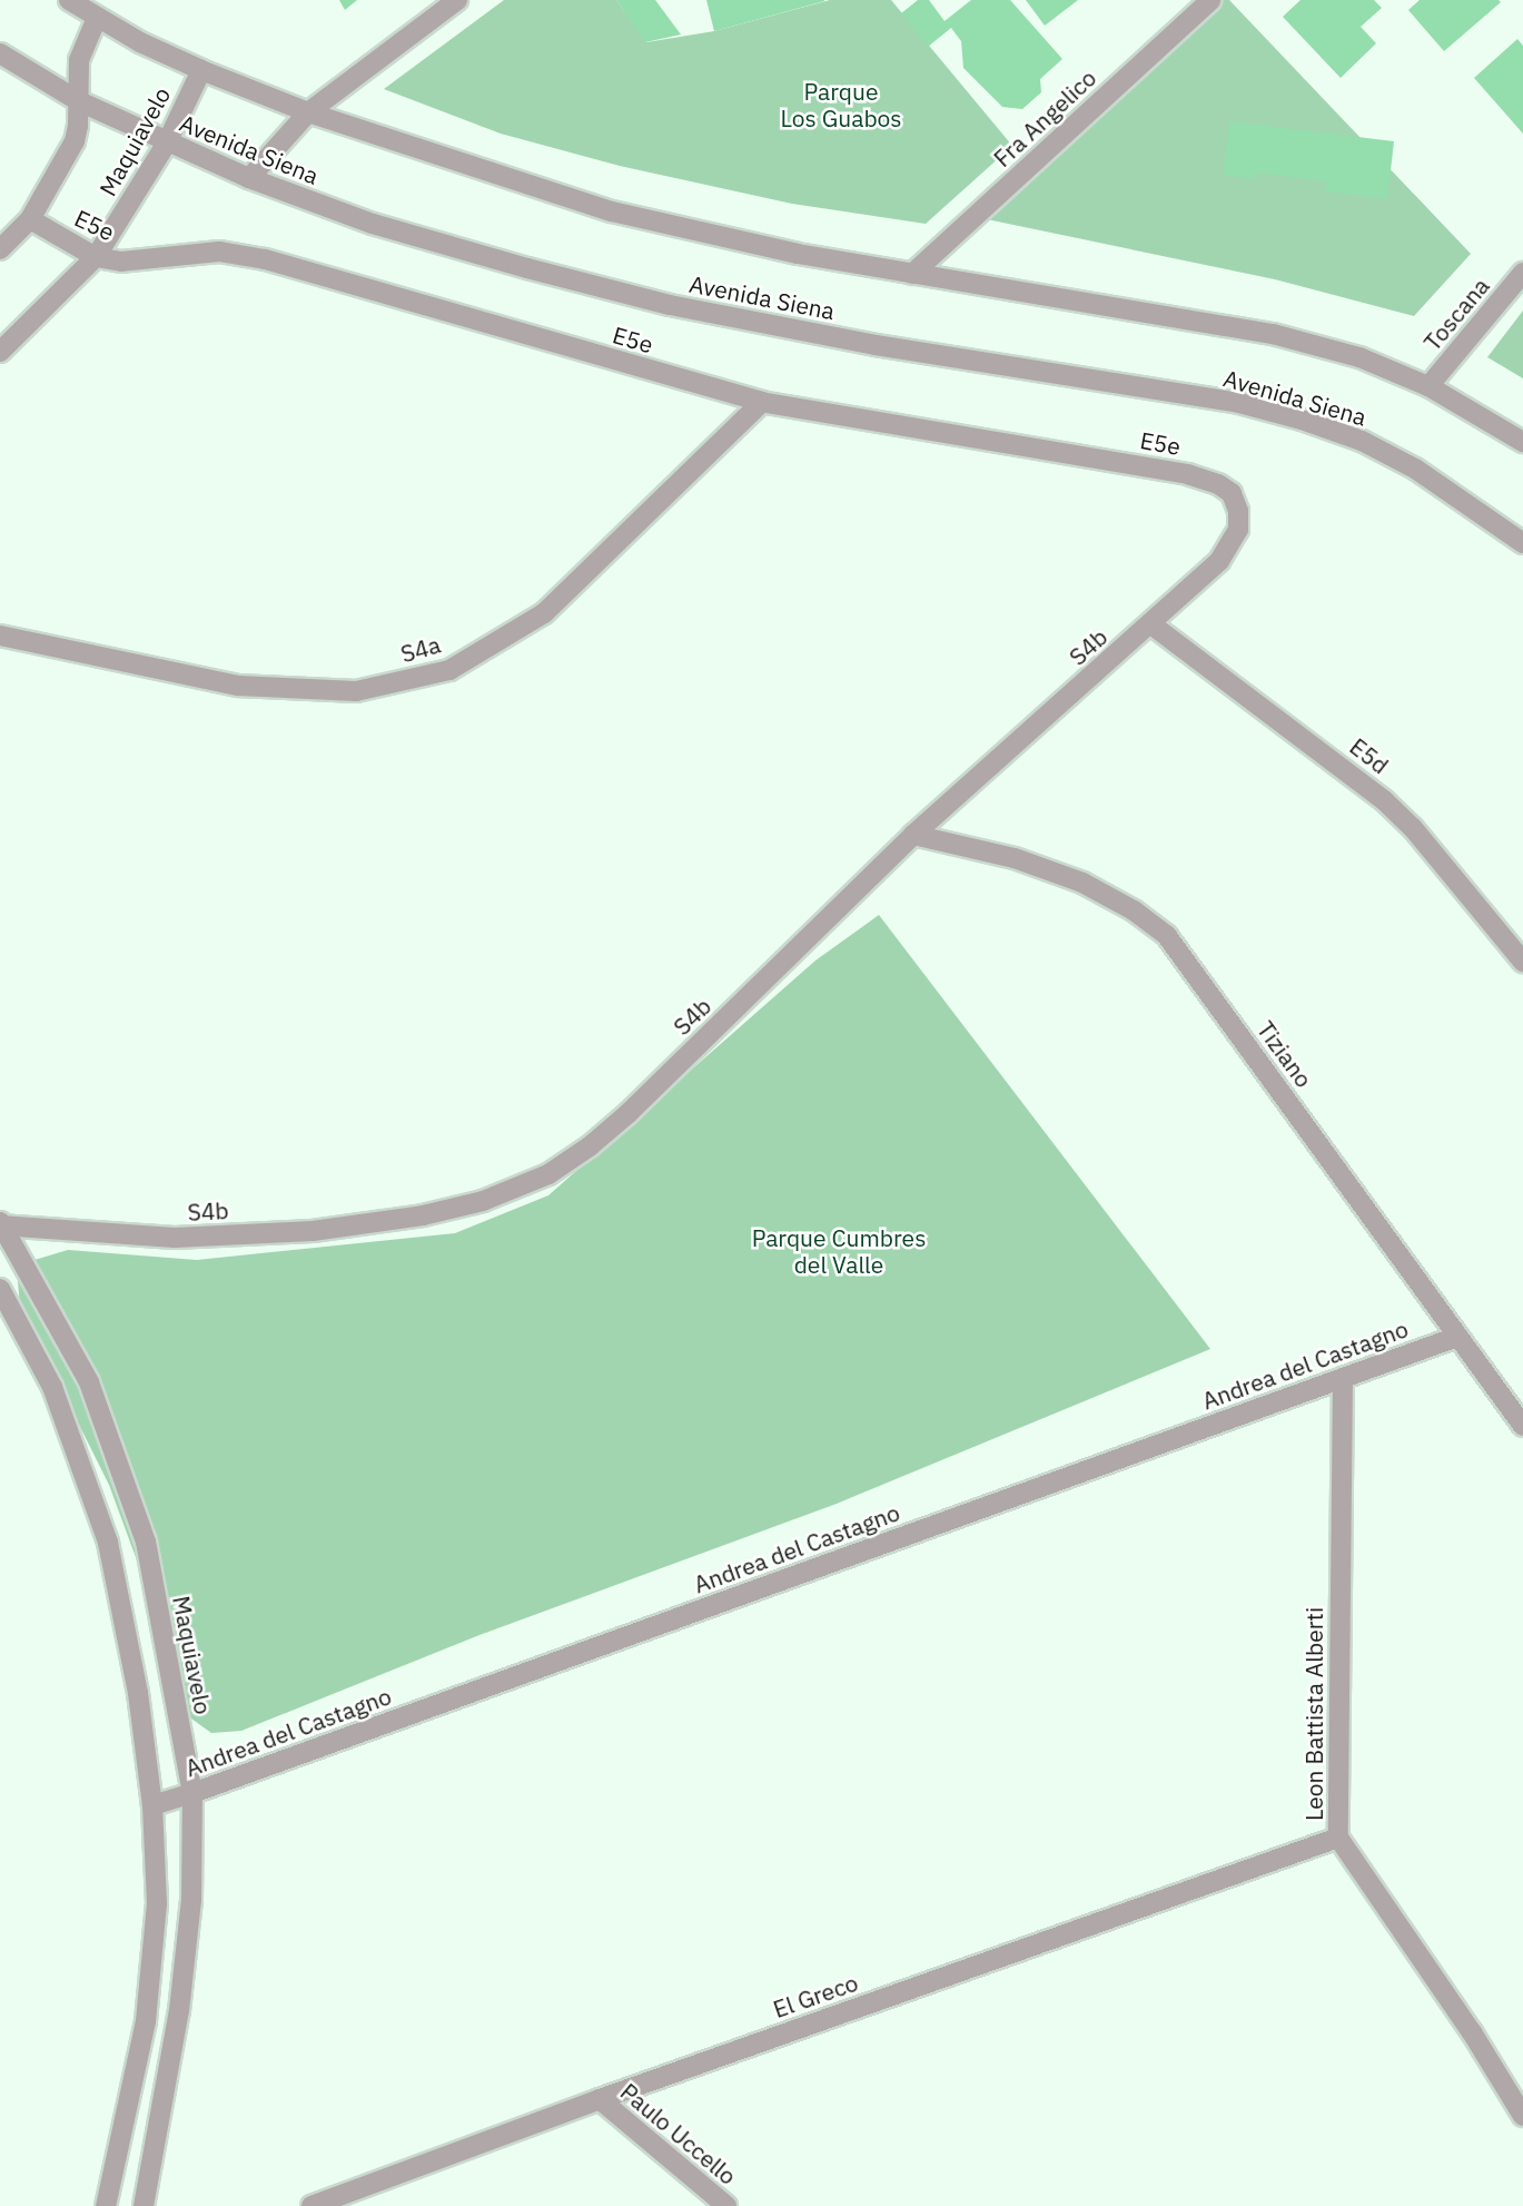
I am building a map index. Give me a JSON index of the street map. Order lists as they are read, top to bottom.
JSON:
{
  "streets": {
    "street": [
      "Fra Angelico",
      "Maquiavelo",
      "Avenida Siena",
      "E5e",
      "Toscana",
      "S4b",
      "S4a",
      "E5d",
      "Tiziano",
      "Andrea del Castagno",
      "Leon Battista Alberti",
      "El Greco",
      "Paulo Uccello"
    ]
  },
  "crossings": [
    ["Maquiavelo", "Avenida Siena"],
    ["Maquiavelo", "E5e"],
    ["Maquiavelo", "S4b"],
    ["Maquiavelo", "Andrea del Castagno"],
    ["E5e", "S4b"],
    ["E5e", "S4a"],
    ["S4b", "E5d"],
    ["S4b", "Tiziano"],
    ["Tiziano", "Andrea del Castagno"],
    ["Andrea del Castagno", "Leon Battista Alberti"],
    ["Leon Battista Alberti", "El Greco"],
    ["El Greco", "Paulo Uccello"]
  ],
  "parks": ["Parque Los Guabos", "Parque Cumbres del Valle"]
}
